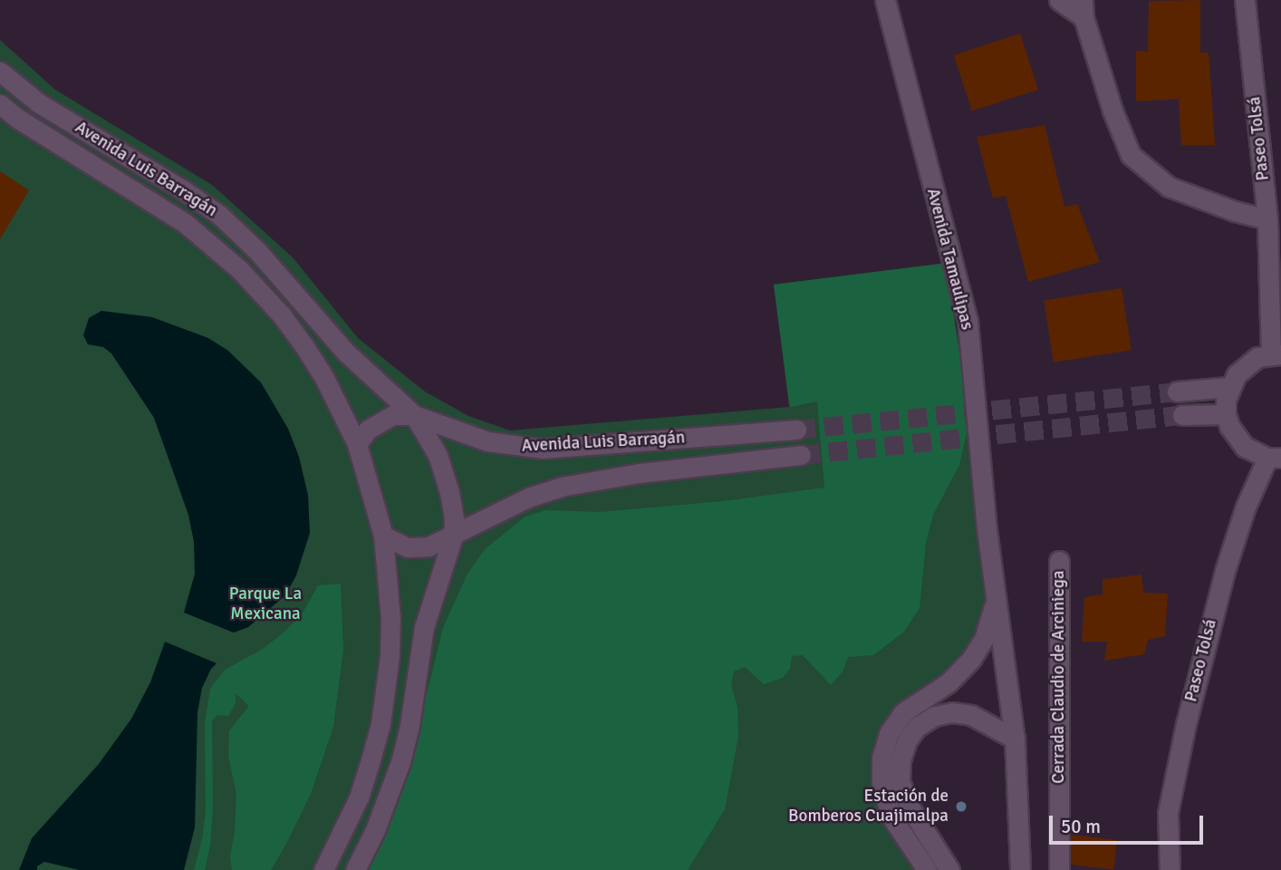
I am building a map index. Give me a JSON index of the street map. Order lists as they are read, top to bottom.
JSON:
{
  "streets": {
    "street": [
      "Paseo Tolsá",
      "Avenida Luis Barragán",
      "Avenida Tamaulipas",
      "Cerrada Claudio de Arciniega"
    ]
  },
  "parks": ["Parque La Mexicana"],
  "places": ["Estación de Bomberos Cuajimalpa"],
  "scale_bar": "50 m"
}
